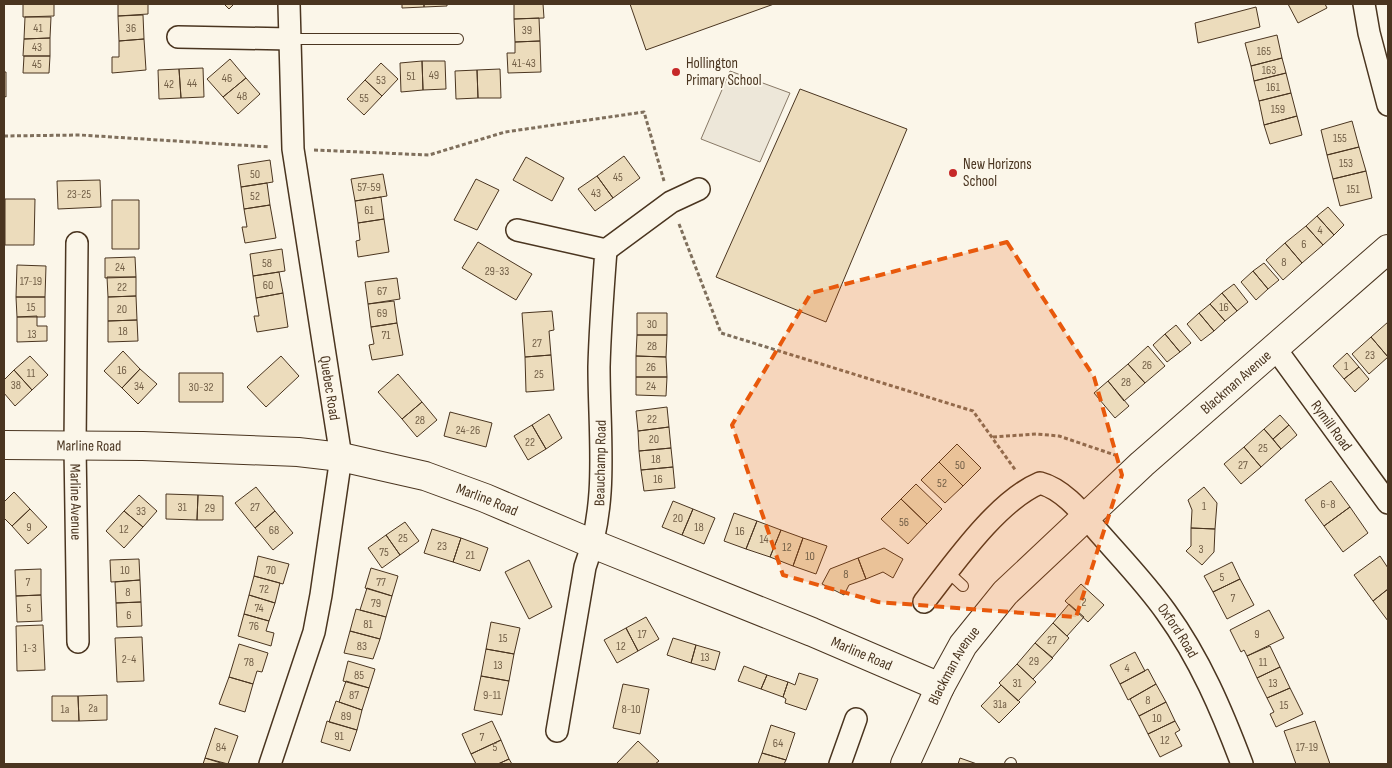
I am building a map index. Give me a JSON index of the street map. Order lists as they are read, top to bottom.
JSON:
{
  "streets": {
    "street": [
      "Blackman Avenue",
      "Quebec Road",
      "Rymill Road",
      "Marline Road",
      "Beauchamp Road",
      "Marline Avenue",
      "Oxford Road"
    ]
  },
  "crossings": [
    ["Blackman Avenue", "Rymill Road"],
    ["Blackman Avenue", "Marline Road"],
    ["Blackman Avenue", "Oxford Road"],
    ["Quebec Road", "Marline Road"],
    ["Marline Road", "Beauchamp Road"],
    ["Marline Road", "Marline Avenue"]
  ],
  "places": ["Hollington Primary School", "New Horizons School"],
  "house_numbers": [
    "41",
    "36",
    "39",
    "43",
    "165",
    "41-43",
    "45",
    "163",
    "49",
    "51",
    "46",
    "53",
    "44",
    "42",
    "161",
    "48",
    "55",
    "159",
    "155",
    "153",
    "50",
    "45",
    "57-59",
    "151",
    "43",
    "23-25",
    "52",
    "61",
    "4",
    "6",
    "8",
    "58",
    "24",
    "29-33",
    "17-19",
    "60",
    "22",
    "67",
    "15",
    "16",
    "20",
    "69",
    "30",
    "18",
    "13",
    "71",
    "27",
    "28",
    "23",
    "26",
    "1",
    "26",
    "16",
    "11",
    "25",
    "28",
    "38",
    "34",
    "24",
    "30-32",
    "22",
    "28",
    "24-26",
    "20",
    "22",
    "25",
    "18",
    "50",
    "27",
    "16",
    "52",
    "6-8",
    "1",
    "31",
    "27",
    "29",
    "33",
    "20",
    "56",
    "9",
    "18",
    "12",
    "68",
    "16",
    "25",
    "14",
    "23",
    "12",
    "3",
    "75",
    "21",
    "10",
    "10",
    "70",
    "8",
    "5",
    "7",
    "77",
    "72",
    "8",
    "7",
    "2",
    "79",
    "5",
    "74",
    "6",
    "81",
    "76",
    "17",
    "9",
    "15",
    "27",
    "83",
    "12",
    "1-3",
    "13",
    "2-4",
    "29",
    "78",
    "11",
    "13",
    "4",
    "85",
    "31",
    "13",
    "87",
    "9-11",
    "8",
    "31a",
    "15",
    "2a",
    "1a",
    "8-10",
    "89",
    "10",
    "91",
    "7",
    "12",
    "64",
    "84",
    "5",
    "17-19"
  ]
}
